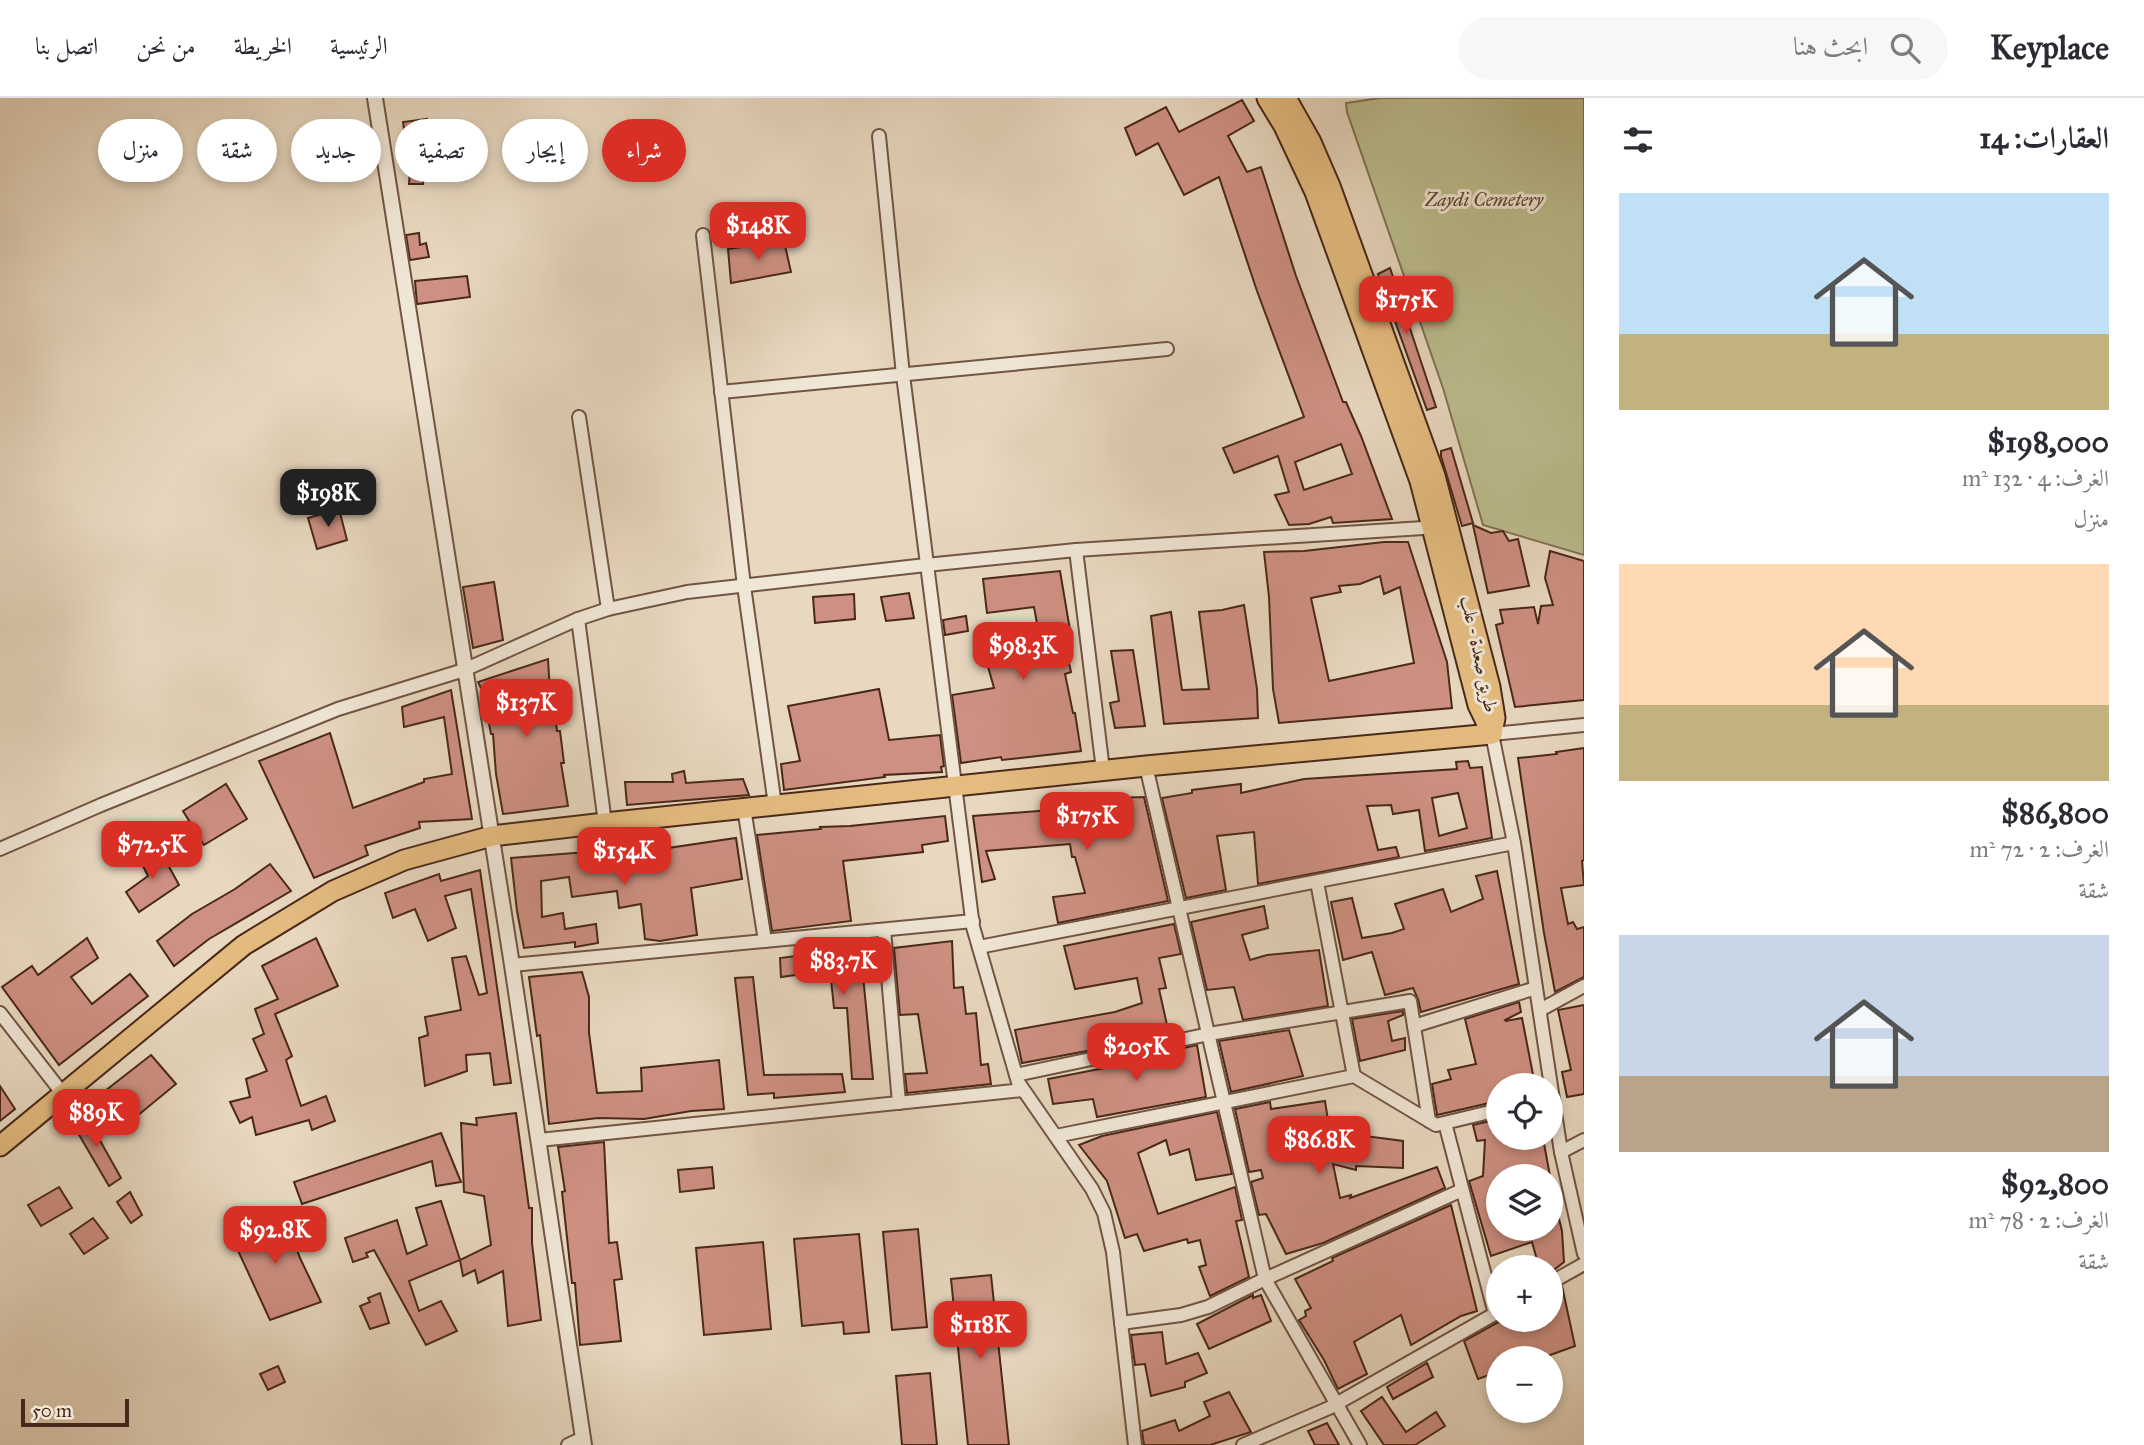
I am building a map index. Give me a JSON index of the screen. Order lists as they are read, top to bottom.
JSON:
{
  "streets": {
    "highway": ["طريق صعدة - علب"]
  },
  "parks": ["Zaydi Cemetery"],
  "scale_bar": "50 m",
  "page": {
    "header": "Keyplace",
    "search": "ابحث هنا",
    "nav": [
      "الرئيسية",
      "الخريطة",
      "من نحن",
      "اتصل بنا"
    ],
    "heading": "العقارات: 14",
    "chip": [
      "شراء",
      "إيجار",
      "تصفية",
      "جديد",
      "شقة",
      "منزل"
    ],
    "list": [
      {
        "name": "$198,000",
        "note": "الغرف: 4 · 132 m² · منزل"
      },
      {
        "name": "$86,800",
        "note": "الغرف: 2 · 72 m² · شقة"
      },
      {
        "name": "$92,800",
        "note": "الغرف: 2 · 78 m² · شقة"
      }
    ],
    "price": [
      "$148K",
      "$175K",
      "$198K",
      "$98.3K",
      "$137K",
      "$175K",
      "$72.5K",
      "$154K",
      "$83.7K",
      "$205K",
      "$89K",
      "$86.8K",
      "$92.8K",
      "$118K"
    ],
    "map_buttons": ["+", "−"],
    "scale": "50 m"
  }
}
